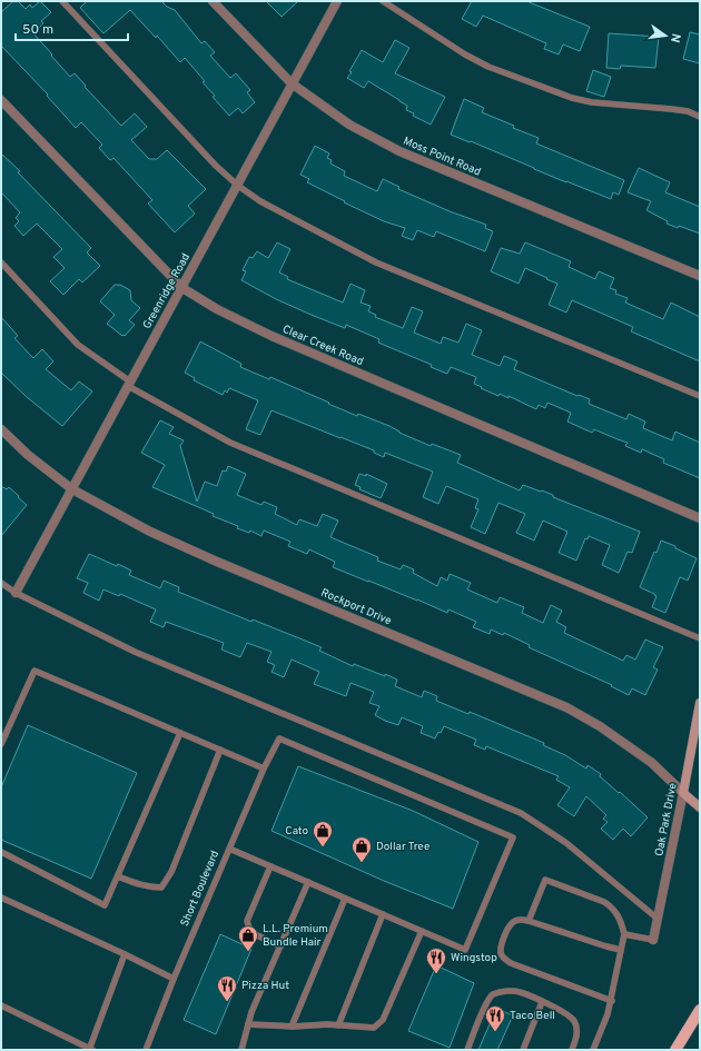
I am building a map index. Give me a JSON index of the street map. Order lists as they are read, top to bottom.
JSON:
{
  "streets": {
    "street": [
      "Moss Point Road",
      "Greenridge Road",
      "Clear Creek Road",
      "Rockport Drive",
      "Oak Park Drive"
    ],
    "lane": ["Short Boulevard"]
  },
  "crossings": [
    ["Moss Point Road", "Greenridge Road"],
    ["Greenridge Road", "Clear Creek Road"],
    ["Greenridge Road", "Rockport Drive"],
    ["Rockport Drive", "Oak Park Drive"]
  ],
  "places": {
    "shop": ["Cato", "Dollar Tree", "L.L. Premium Bundle Hair"],
    "restaurant": ["Wingstop", "Pizza Hut", "Taco Bell"]
  },
  "scale_bar": "50 m",
  "north": "right"
}
